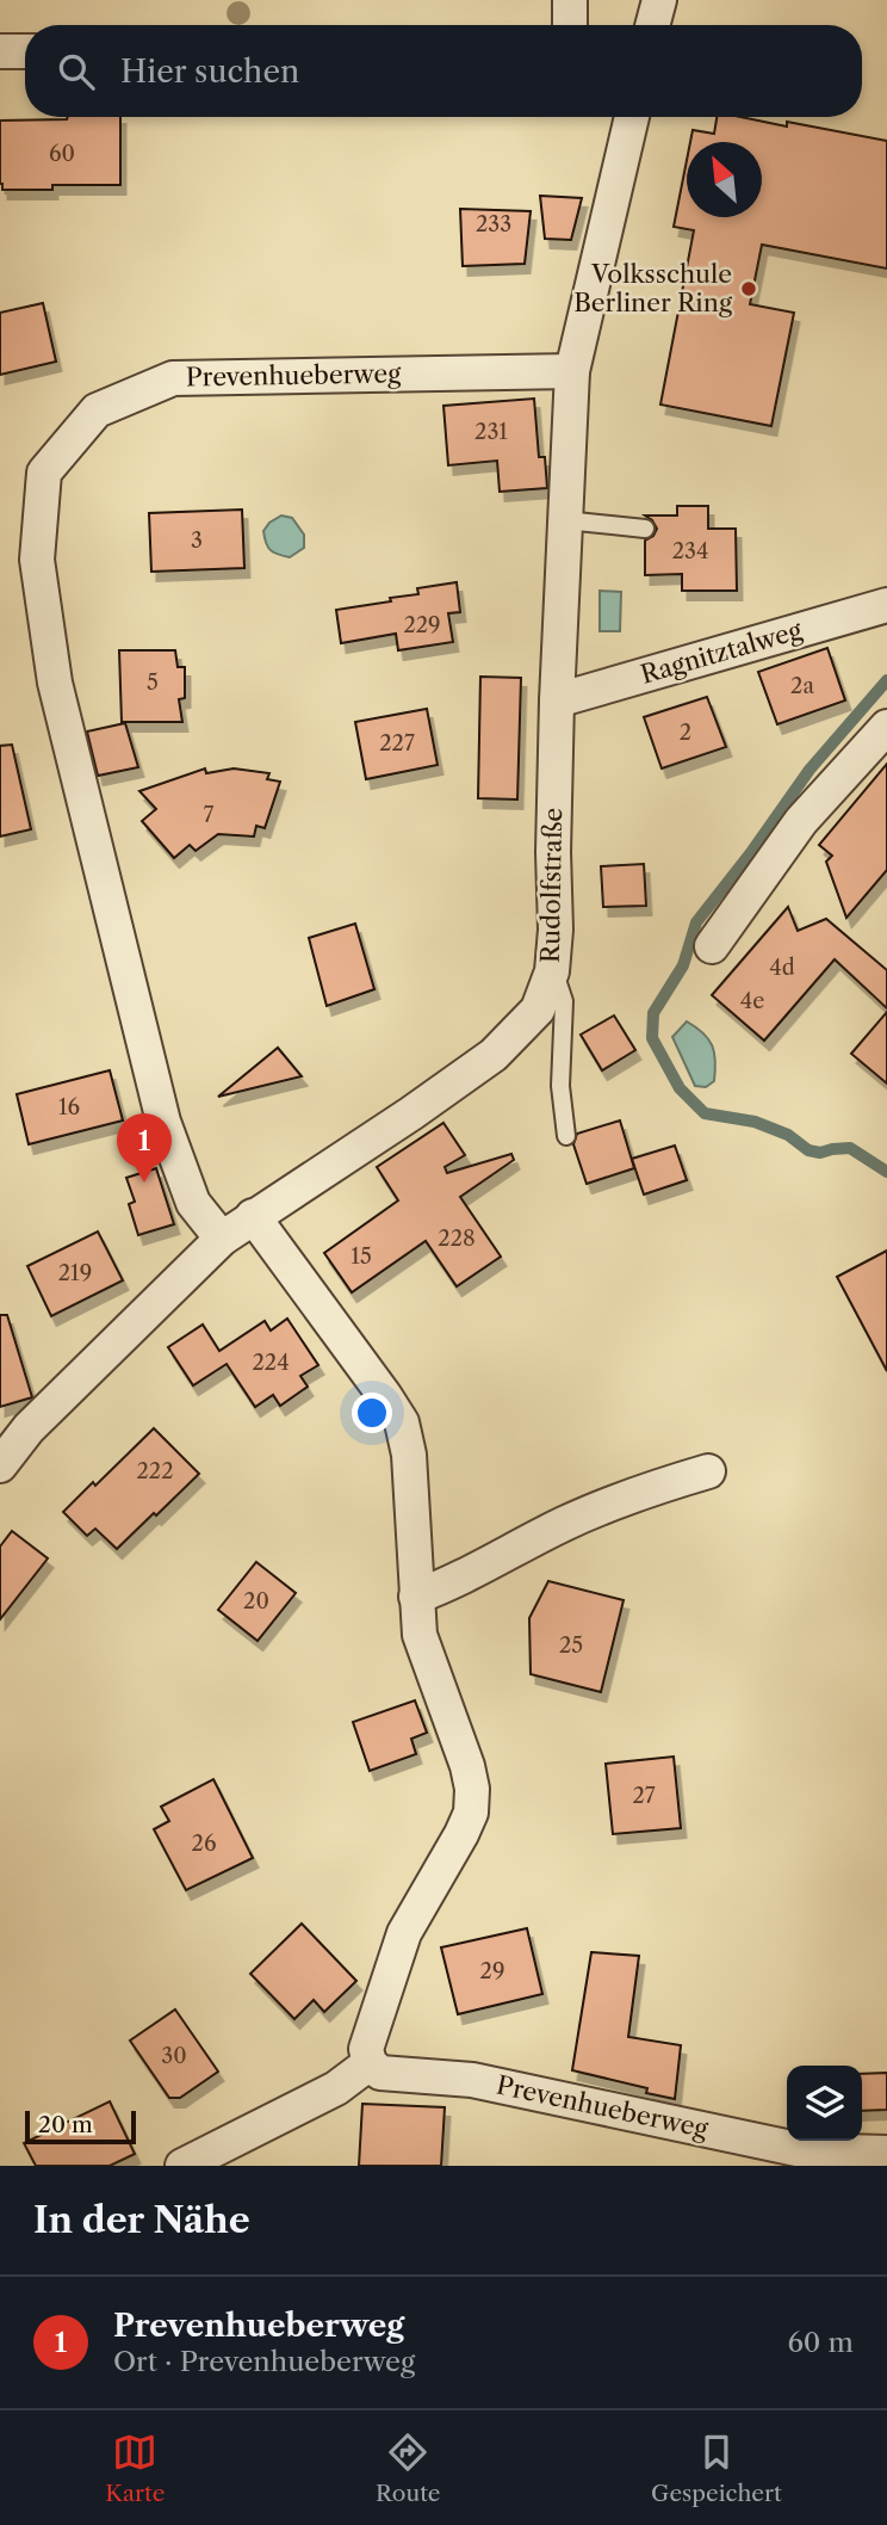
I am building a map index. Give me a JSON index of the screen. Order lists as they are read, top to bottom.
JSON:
{
  "streets": {
    "street": ["Prevenhueberweg", "Ragnitztalweg", "Rudolfstraße"]
  },
  "crossings": [
    ["Prevenhueberweg", "Rudolfstraße"],
    ["Ragnitztalweg", "Rudolfstraße"]
  ],
  "places": ["Volksschule Berliner Ring"],
  "house_numbers": [
    "60",
    "233",
    "231",
    "3",
    "234",
    "229",
    "5",
    "2a",
    "2",
    "227",
    "7",
    "4d",
    "4e",
    "16",
    "228",
    "15",
    "219",
    "224",
    "222",
    "20",
    "25",
    "27",
    "26",
    "29",
    "30"
  ],
  "scale_bar": "20 m",
  "north": "top left",
  "page": {
    "search": "Hier suchen",
    "pins": "1",
    "scale": "20 m",
    "heading": "In der Nähe",
    "list": [
      {
        "mark": "1",
        "name": "Prevenhueberweg",
        "note": "Ort · Prevenhueberweg",
        "value": "60 m"
      }
    ],
    "nav": ["Karte", "Route", "Gespeichert"]
  }
}
